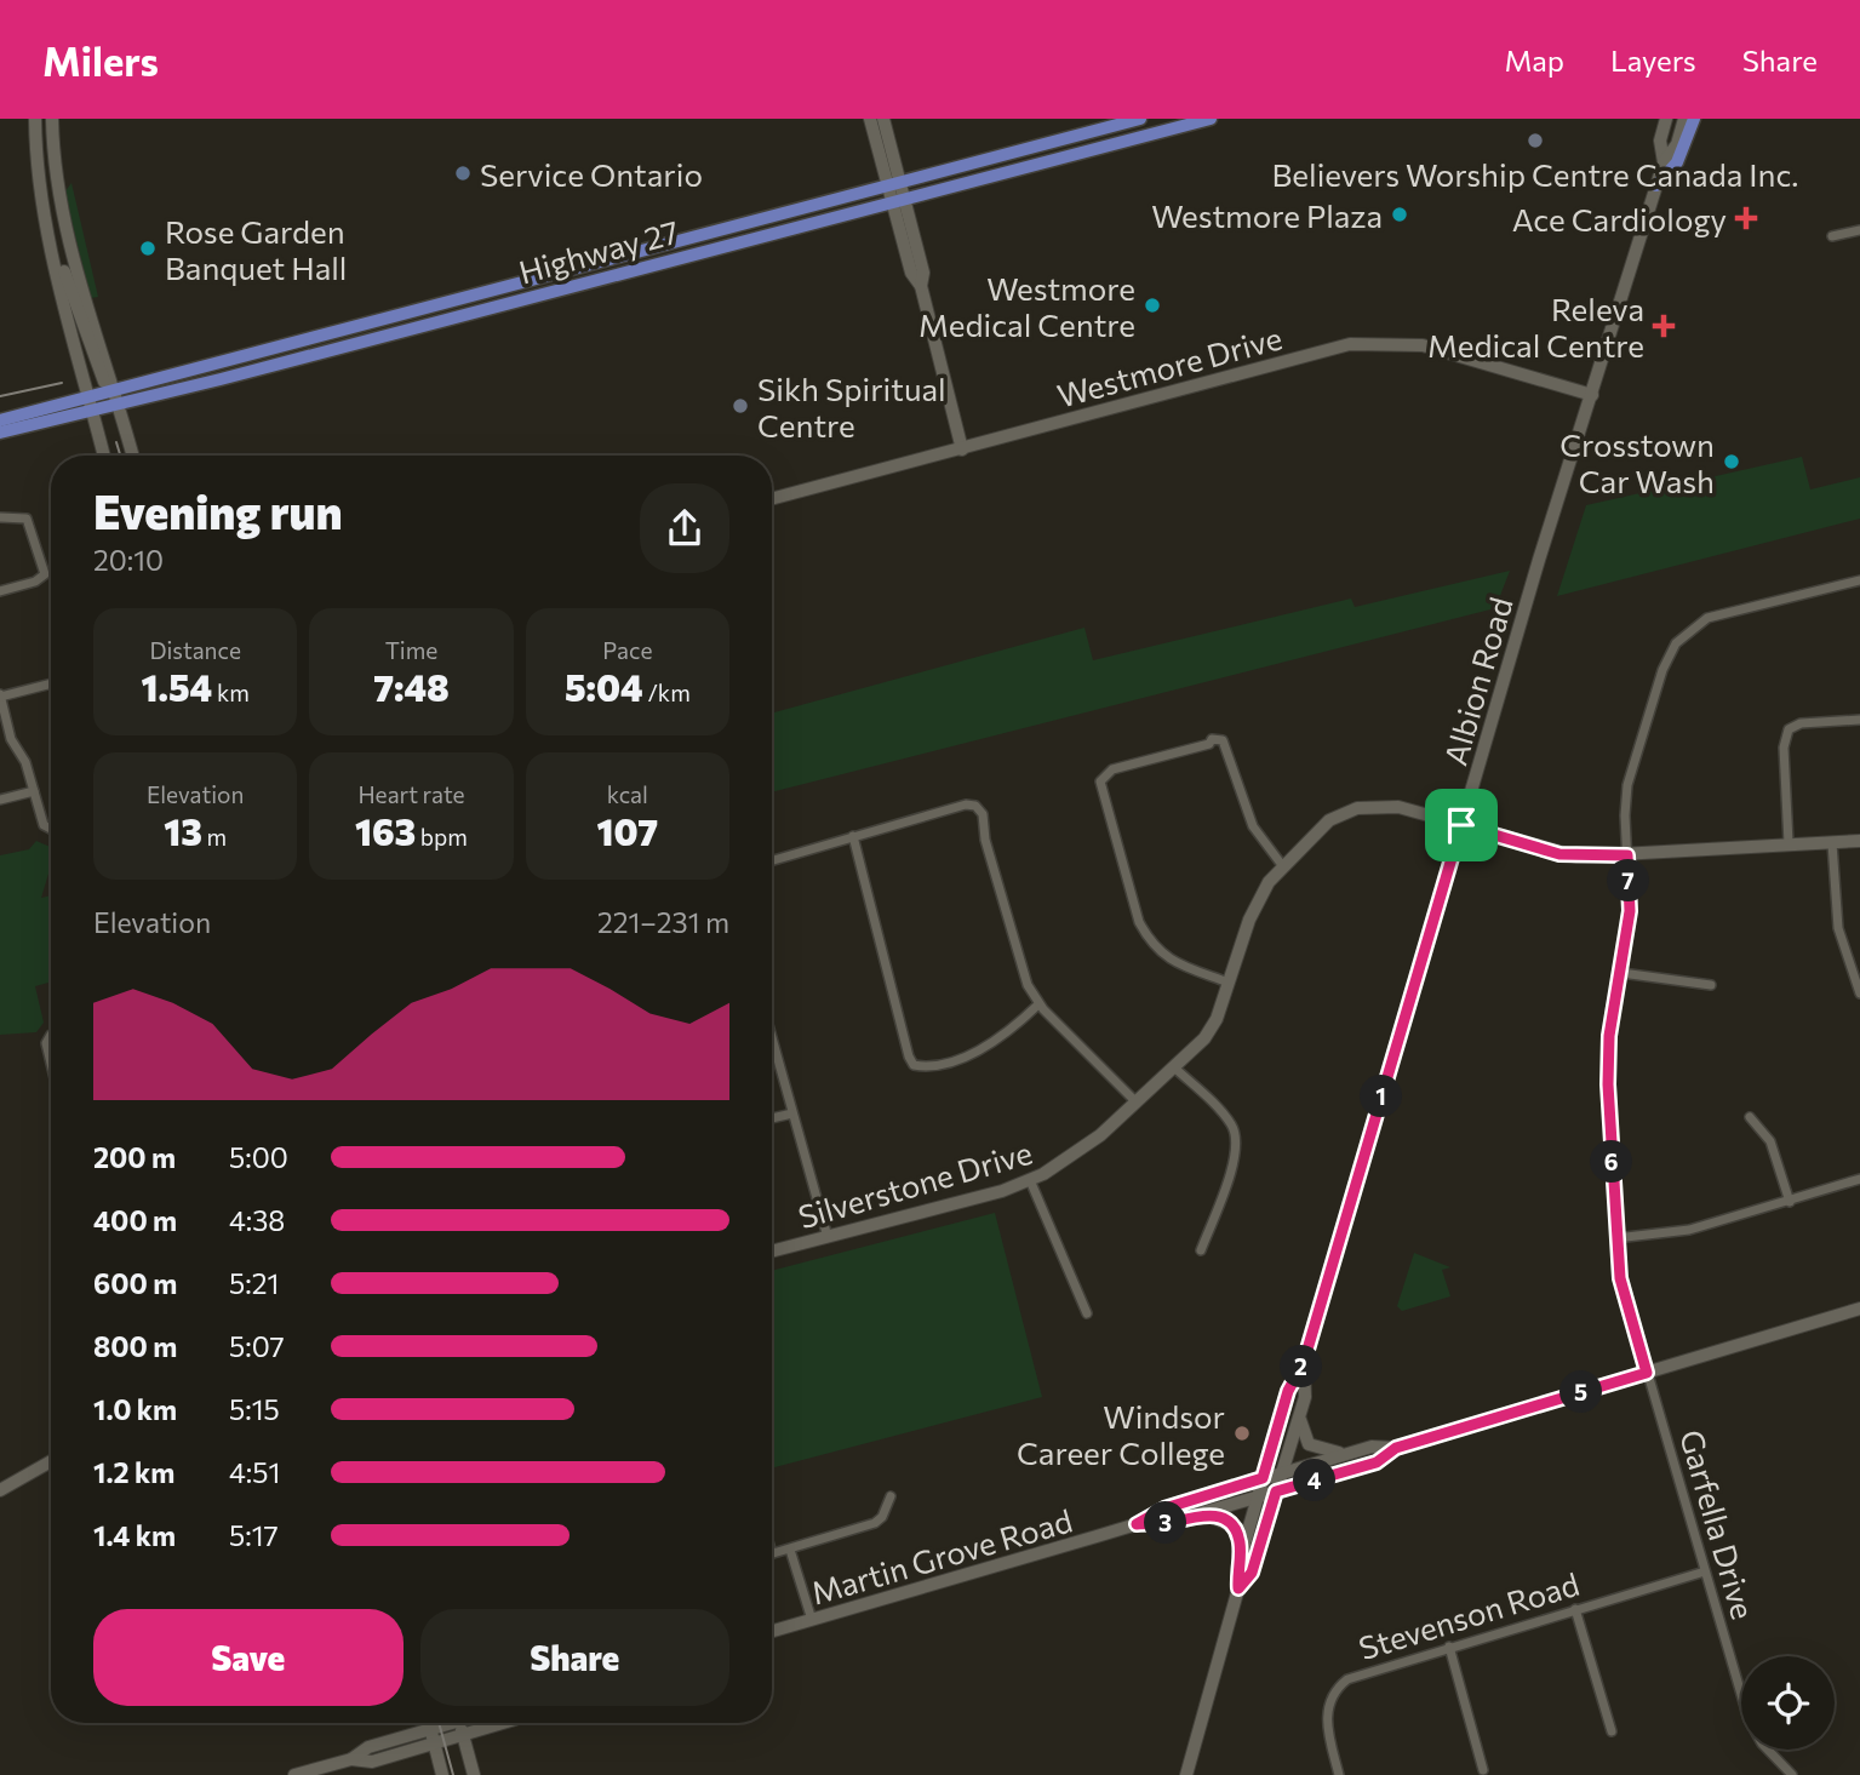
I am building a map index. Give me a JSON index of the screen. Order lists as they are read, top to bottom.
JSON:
{
  "streets": {
    "main road": [
      "Highway 27",
      "Westmore Drive",
      "Albion Road",
      "Silverstone Drive",
      "Martin Grove Road"
    ],
    "street": ["Garfella Drive", "Stevenson Road"]
  },
  "crossings": [
    ["Westmore Drive", "Albion Road"],
    ["Albion Road", "Silverstone Drive"],
    ["Albion Road", "Martin Grove Road"],
    ["Silverstone Drive", "Garfella Drive"],
    ["Garfella Drive", "Martin Grove Road"],
    ["Garfella Drive", "Stevenson Road"]
  ],
  "places": {
    "other": [
      "Believers Worship Centre Canada Inc.",
      "Service Ontario",
      "Westmore Plaza",
      "Rose Garden Banquet Hall",
      "Westmore Medical Centre",
      "Sikh Spiritual Centre",
      "Crosstown Car Wash",
      "Windsor Career College"
    ],
    "health": ["Ace Cardiology", "Releva Medical Centre"]
  },
  "page": {
    "header": "Milers",
    "nav": ["Map", "Layers", "Share"],
    "heading": ["Evening run", "20:10"],
    "stats": [
      ["Distance", "1.54 km"],
      ["Time", "7:48"],
      ["Pace", "5:04 /km"],
      ["Elevation", "13 m"],
      ["Heart rate", "163 bpm"],
      ["kcal", "107"]
    ],
    "pins": [
      "7",
      "1",
      "6",
      "2",
      "5",
      "4",
      "3"
    ],
    "chart": ["Elevation", "221–231 m"],
    "list": [
      {
        "name": "200 m",
        "note": "5:00"
      },
      {
        "name": "400 m",
        "note": "4:38"
      },
      {
        "name": "600 m",
        "note": "5:21"
      },
      {
        "name": "800 m",
        "note": "5:07"
      },
      {
        "name": "1.0 km",
        "note": "5:15"
      },
      {
        "name": "1.2 km",
        "note": "4:51"
      },
      {
        "name": "1.4 km",
        "note": "5:17"
      }
    ],
    "buttons": ["Save", "Share"]
  }
}
